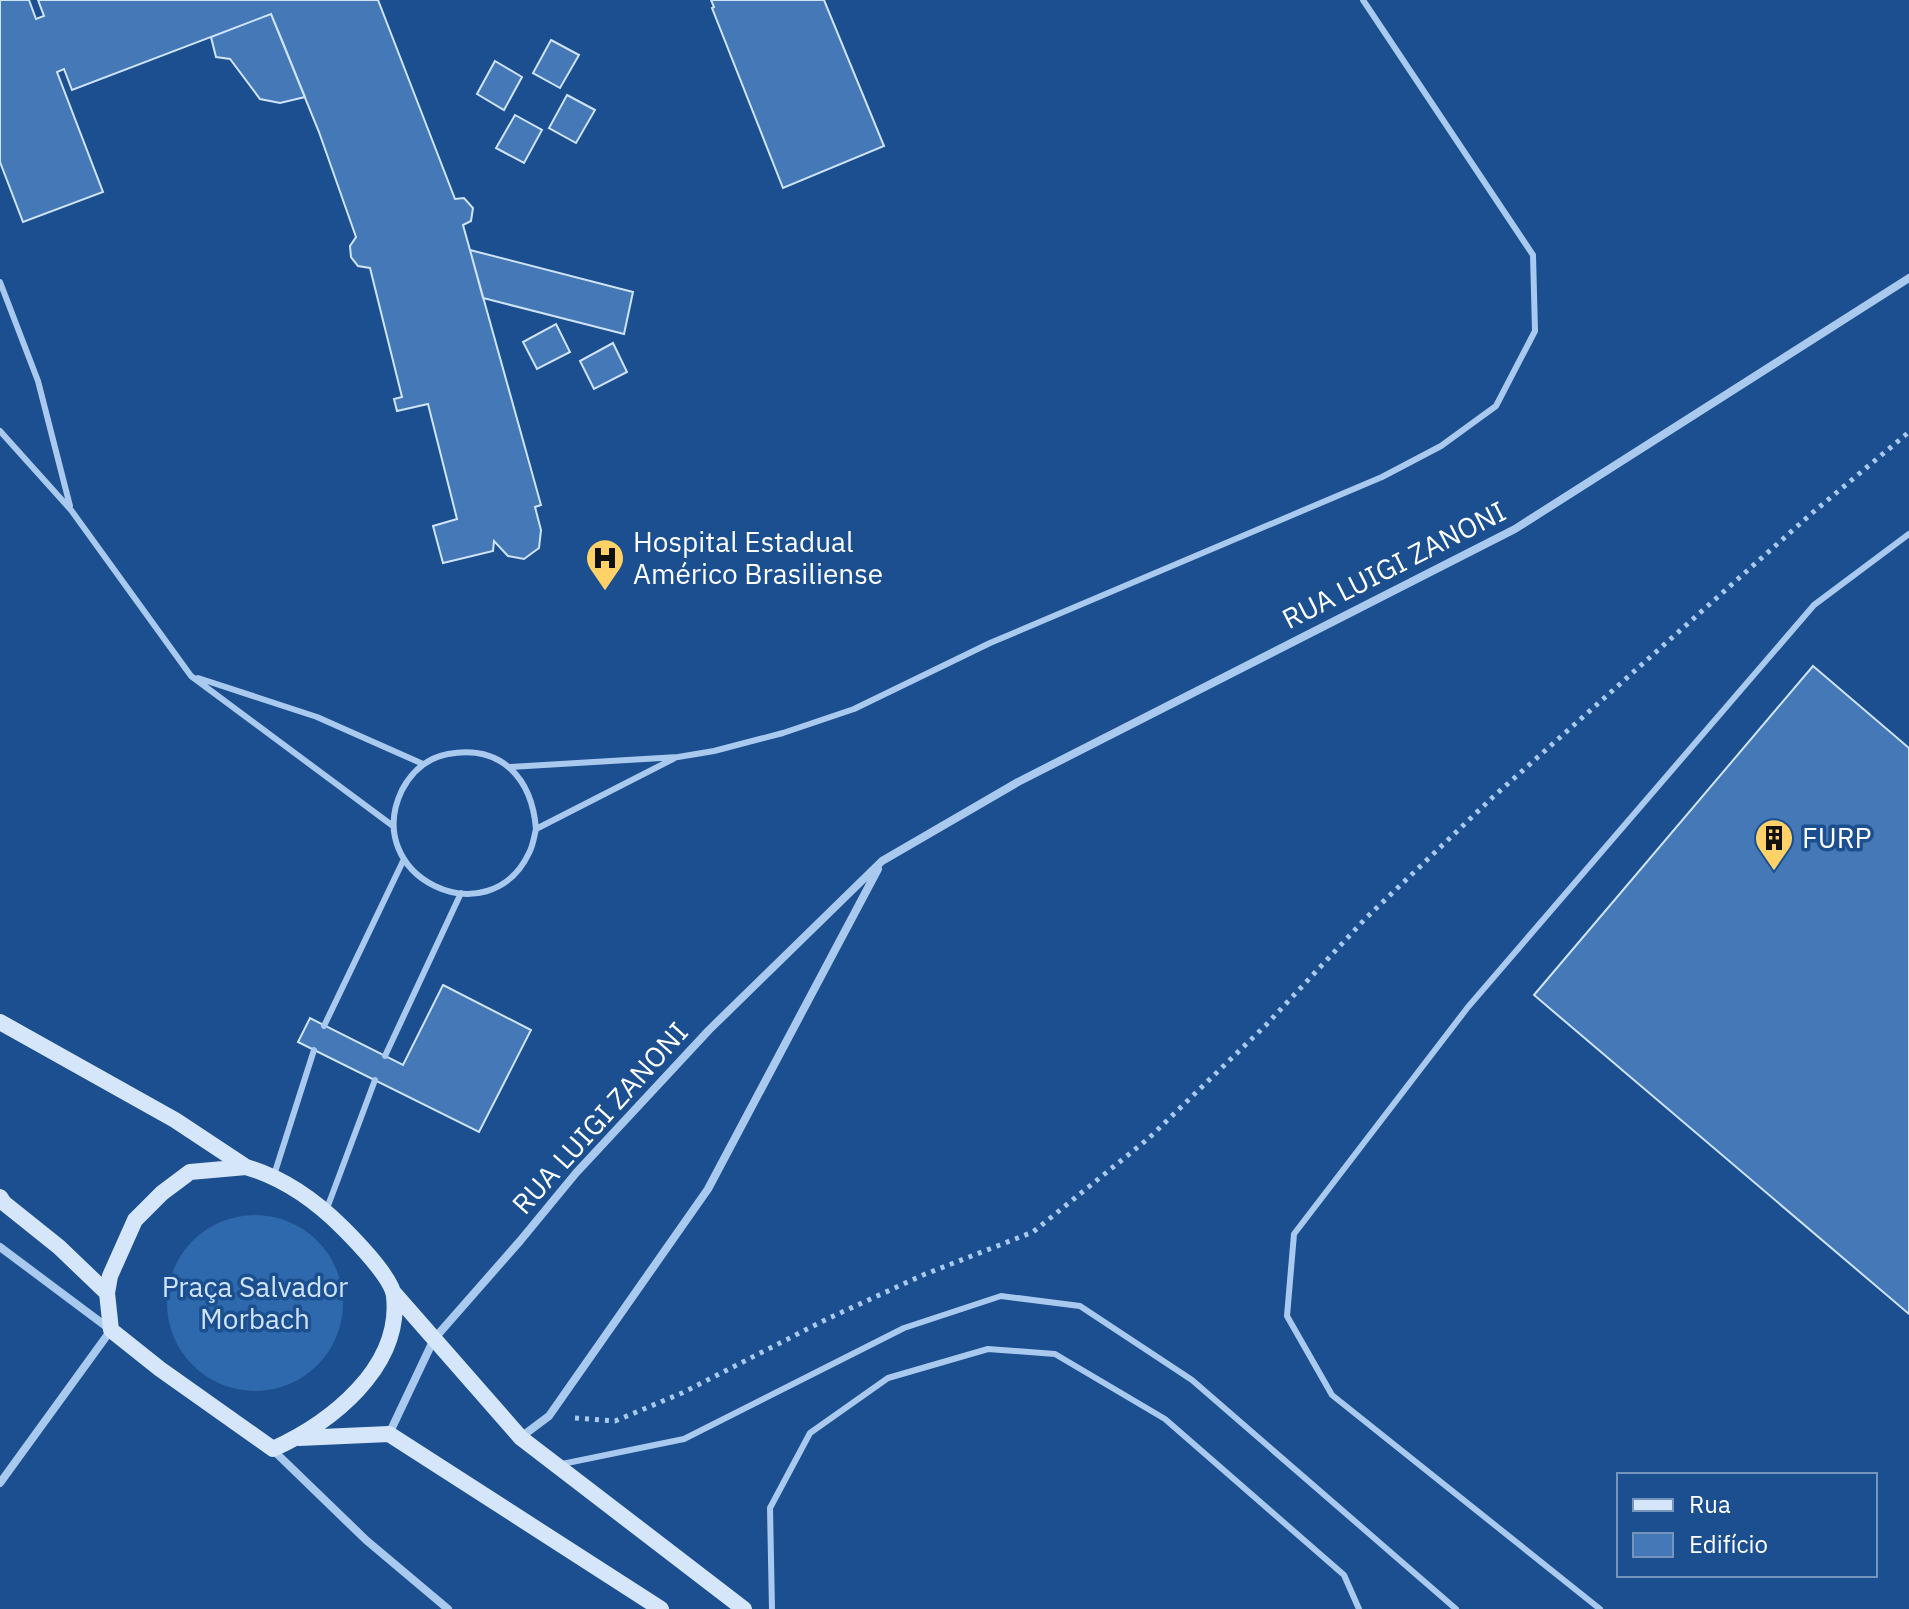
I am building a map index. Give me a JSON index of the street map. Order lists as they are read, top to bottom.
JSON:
{
  "streets": {
    "street": ["RUA LUIGI ZANONI"]
  },
  "parks": ["Praça Salvador Morbach"],
  "places": {
    "hospital": ["Hospital Estadual Américo Brasiliense"],
    "building": ["FURP"]
  },
  "legend": ["Rua", "Edifício"]
}
